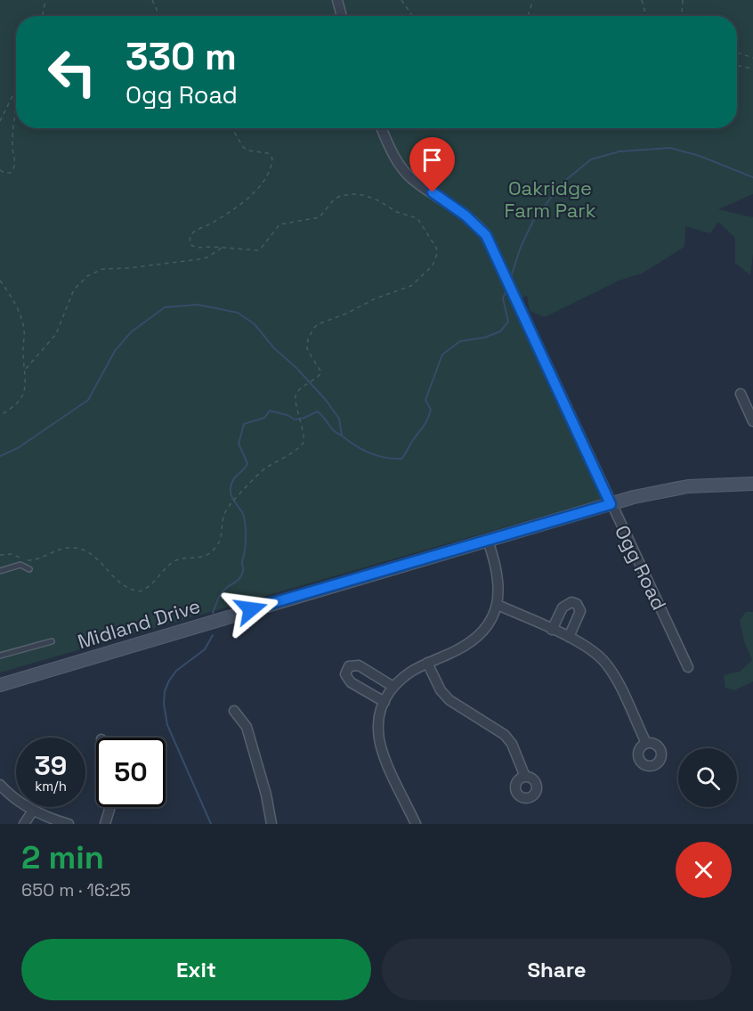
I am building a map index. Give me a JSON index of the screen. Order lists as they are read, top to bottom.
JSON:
{
  "streets": {
    "main road": ["Midland Drive"],
    "street": ["Ogg Road"]
  },
  "crossings": [
    ["Ogg Road", "Midland Drive"]
  ],
  "parks": ["Oakridge Farm Park"],
  "page": {
    "turn": ["330 m", "Ogg Road"],
    "speed": "39 km/h",
    "limit": "50",
    "heading": ["2 min", "650 m · 16:25"],
    "buttons": ["Exit", "Share"]
  }
}
